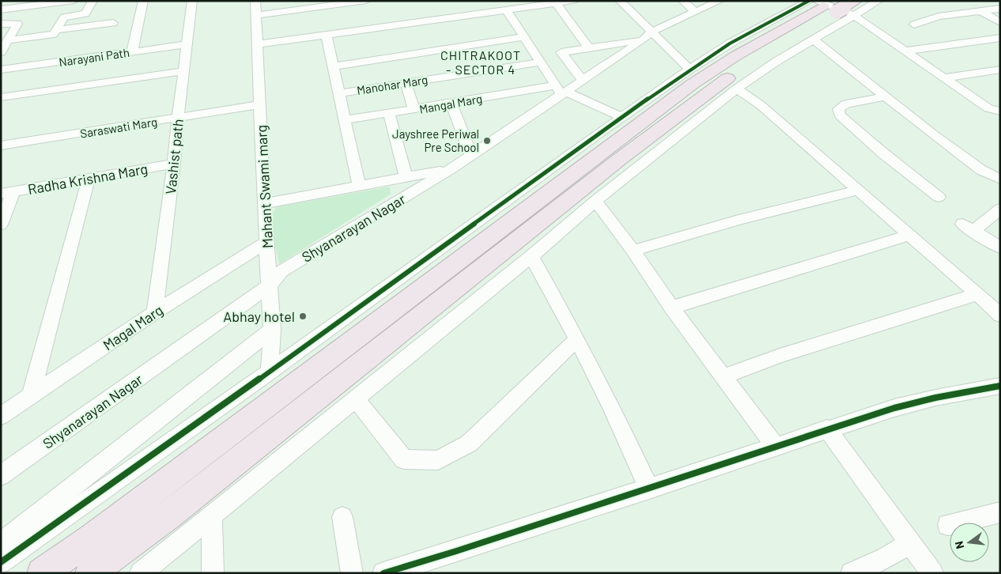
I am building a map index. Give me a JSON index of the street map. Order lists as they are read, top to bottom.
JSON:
{
  "streets": {
    "street": [
      "Narayani Path",
      "Manohar Marg",
      "Mangal Marg",
      "Saraswati Marg",
      "Vashist path",
      "Radha Krishna Marg",
      "Mahant Swami marg",
      "Shyanarayan Nagar",
      "Magal Marg"
    ]
  },
  "crossings": [
    ["Narayani Path", "Vashist path"],
    ["Mangal Marg", "Shyanarayan Nagar"],
    ["Saraswati Marg", "Vashist path"],
    ["Saraswati Marg", "Mahant Swami marg"],
    ["Vashist path", "Radha Krishna Marg"],
    ["Vashist path", "Magal Marg"],
    ["Mahant Swami marg", "Shyanarayan Nagar"],
    ["Mahant Swami marg", "Magal Marg"]
  ],
  "districts": ["CHITRAKOOT - SECTOR 4"],
  "places": ["Jayshree Periwal Pre School", "Abhay hotel"],
  "north": "left"
}
